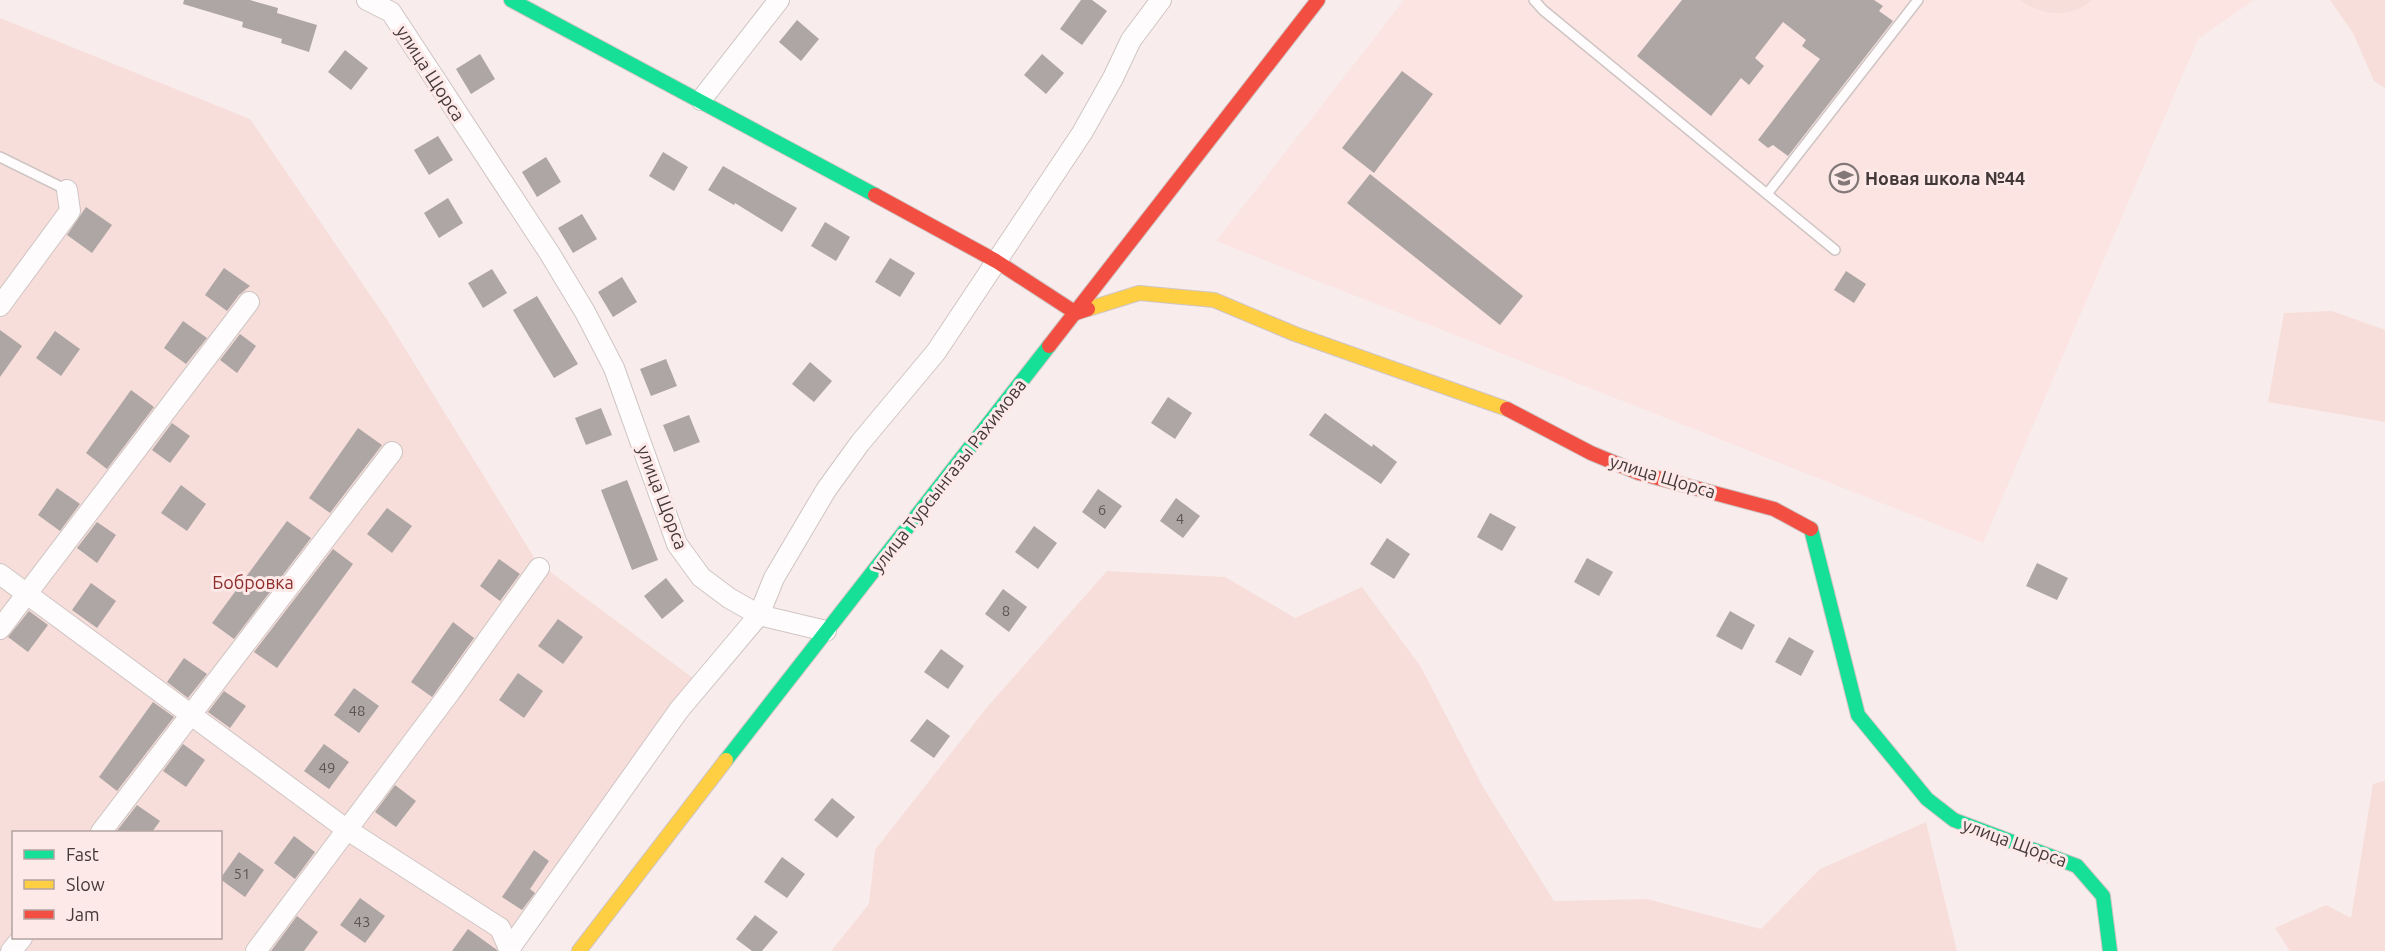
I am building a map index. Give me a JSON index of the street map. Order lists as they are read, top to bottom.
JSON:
{
  "streets": {
    "street": ["улица Щорса", "улица Турсынгазы Рахимова"]
  },
  "crossings": [
    ["улица Щорса", "улица Турсынгазы Рахимова"]
  ],
  "parks": ["Бобровка"],
  "places": {
    "school or university": ["Новая школа №44"]
  },
  "house_numbers": [
    "6",
    "4",
    "8",
    "48",
    "49",
    "51",
    "43"
  ],
  "legend": ["Fast", "Slow", "Jam"]
}
